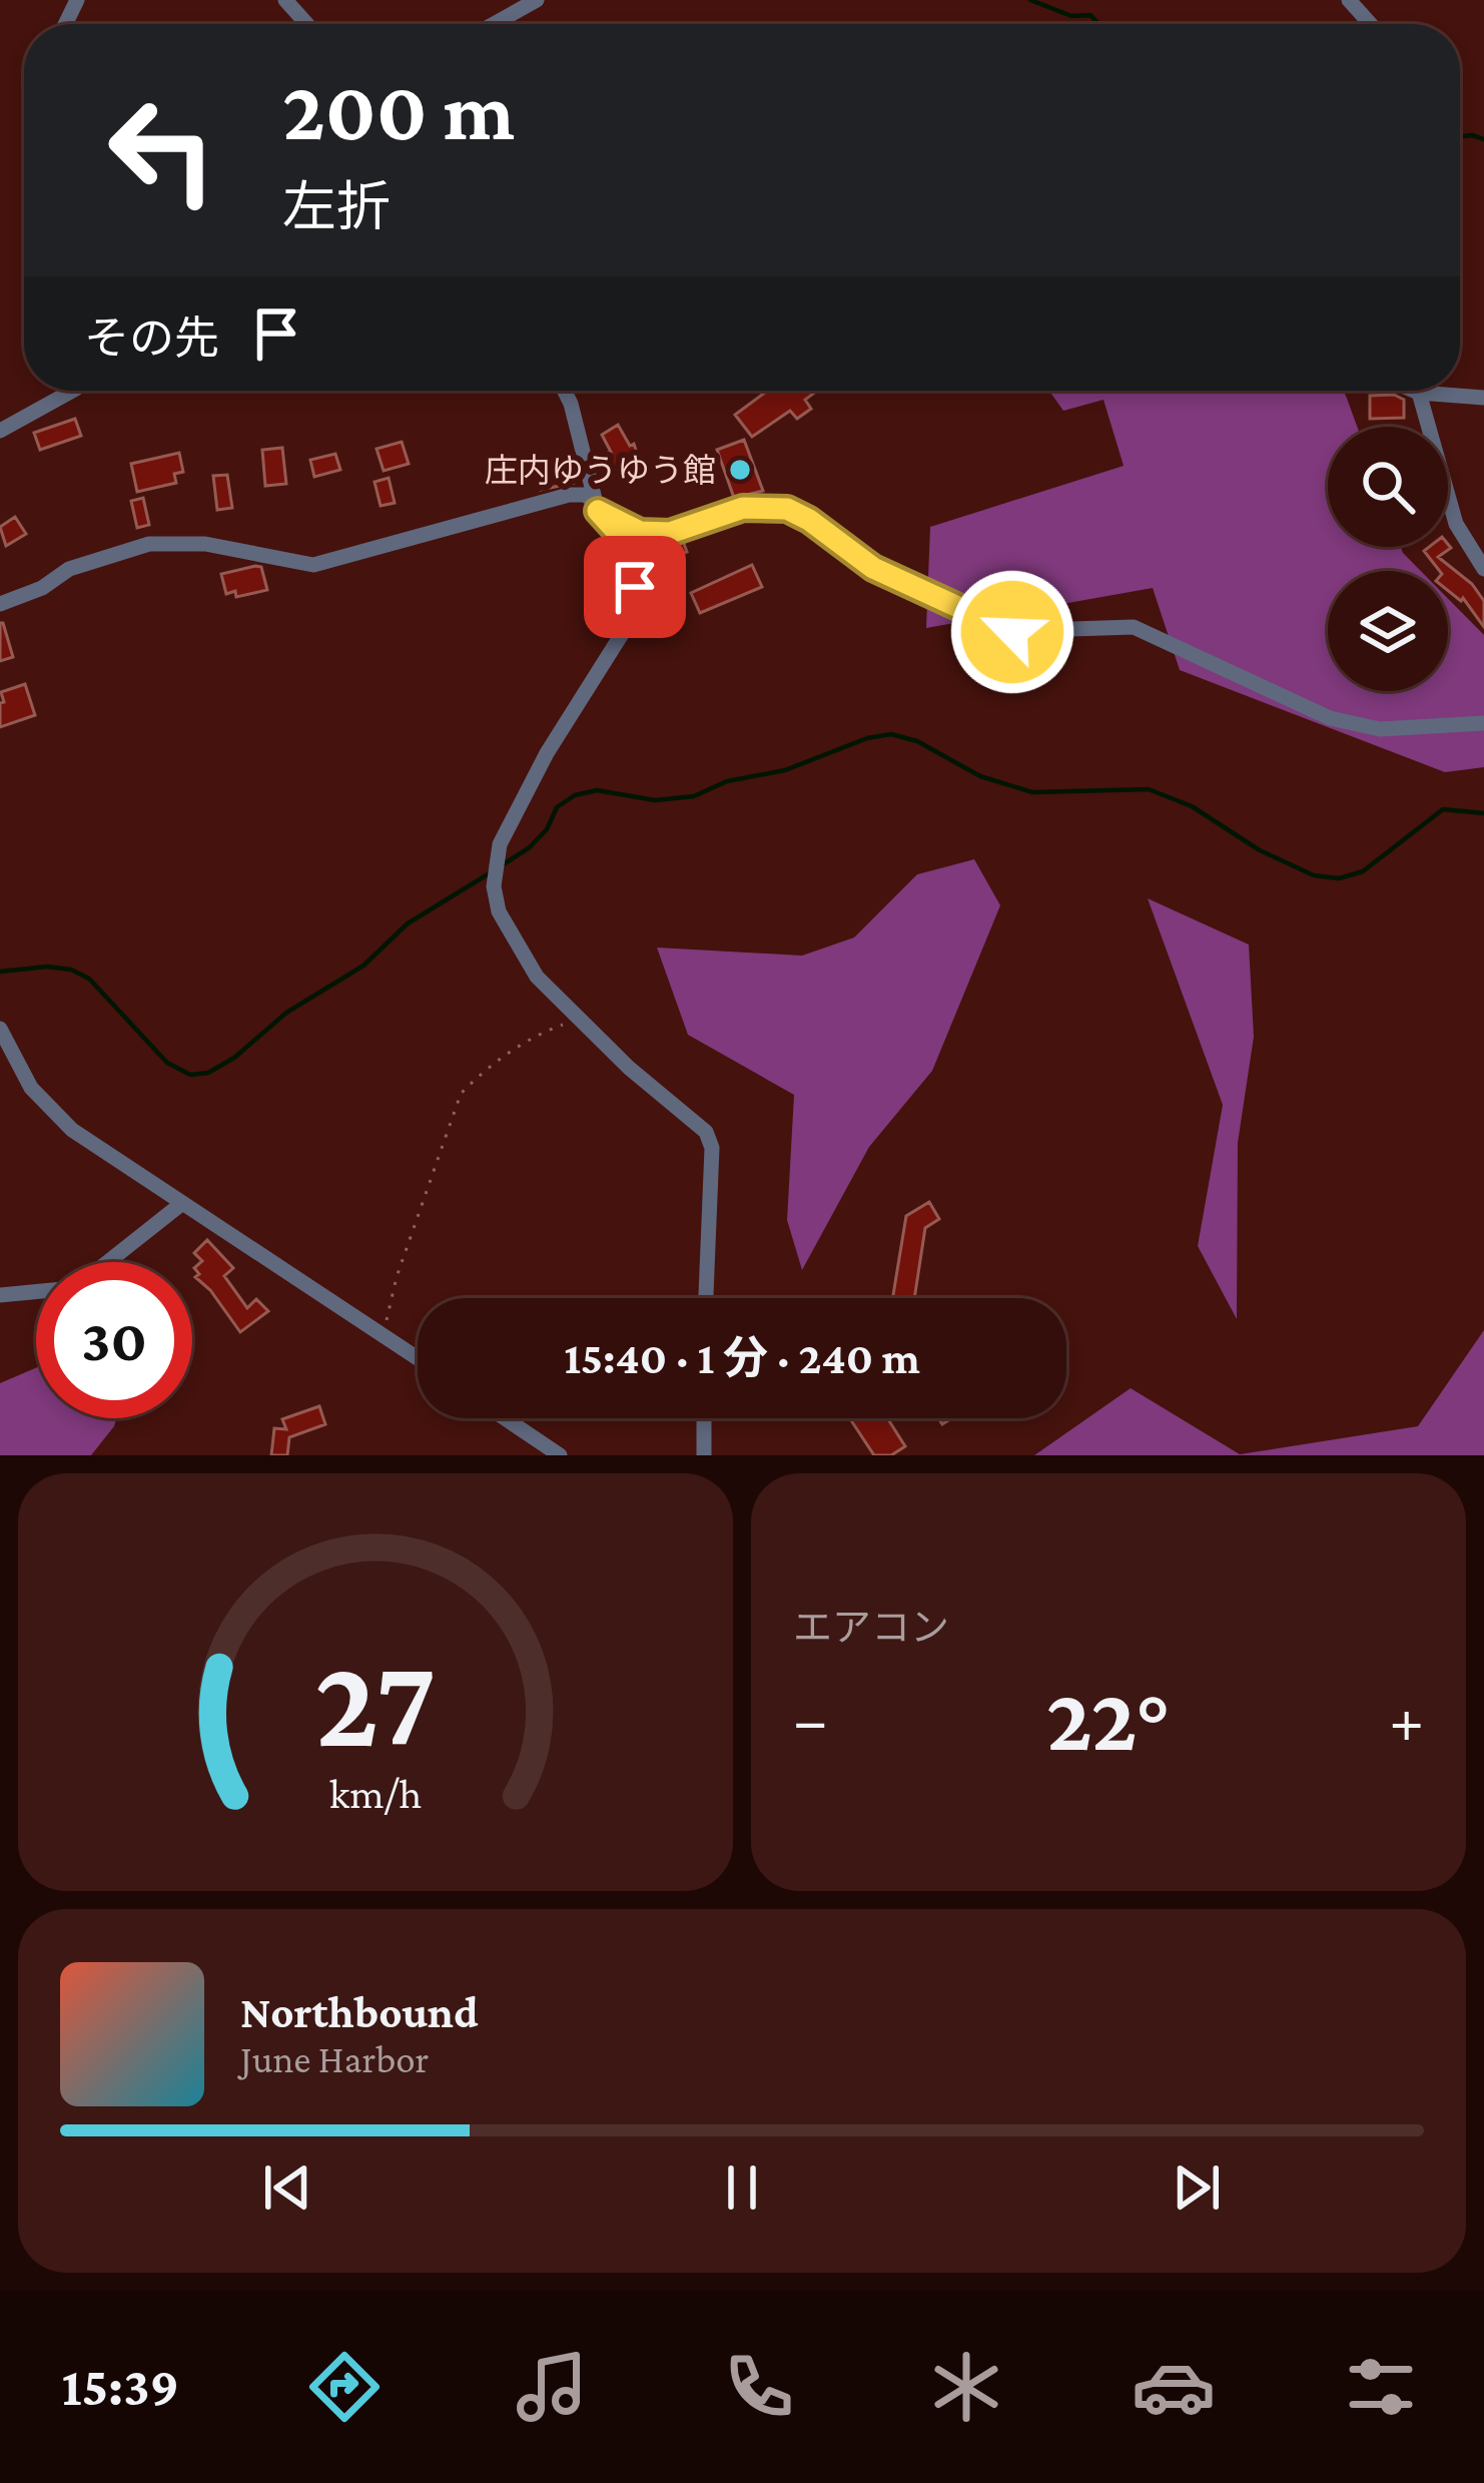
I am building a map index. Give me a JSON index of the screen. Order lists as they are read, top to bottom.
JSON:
{
  "places": ["庄内ゆうゆう館"],
  "page": {
    "turn": ["200 m", "左折"],
    "then": "その先",
    "limit": "30",
    "trip": "15:40 · 1 分 · 240 m",
    "tile": "エアコン",
    "heat": ["−", "22°", "+"],
    "song": ["Northbound", "June Harbor"],
    "tabs": "15:39",
    "gauge": ["27", "km/h"]
  }
}
